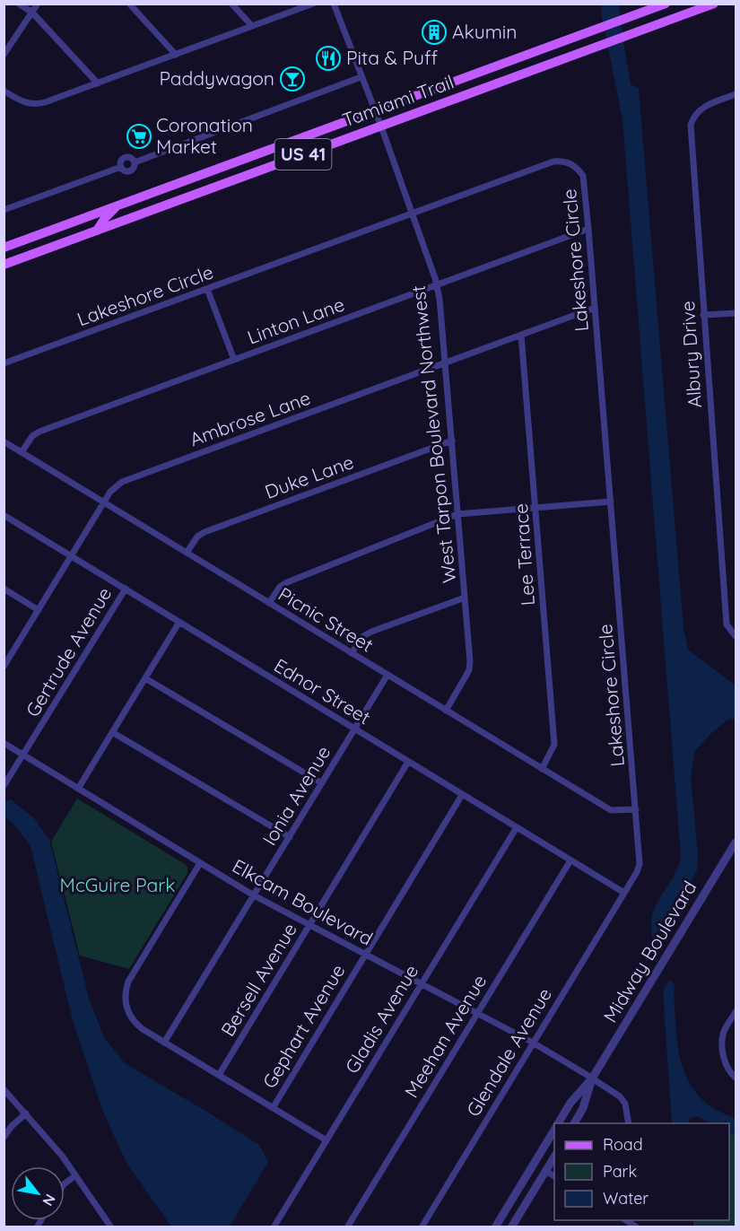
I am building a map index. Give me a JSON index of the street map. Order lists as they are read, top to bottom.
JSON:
{
  "streets": {
    "main road": ["Tamiami Trail", "US 41"],
    "street": [
      "Lakeshore Circle",
      "Linton Lane",
      "Albury Drive",
      "Ambrose Lane",
      "West Tarpon Boulevard Northwest",
      "Duke Lane",
      "Lee Terrace",
      "Picnic Street",
      "Gertrude Avenue",
      "Ednor Street",
      "Ionia Avenue",
      "Elkcam Boulevard",
      "Midway Boulevard",
      "Bersell Avenue",
      "Gladis Avenue",
      "Gephart Avenue",
      "Meehan Avenue",
      "Glendale Avenue"
    ]
  },
  "crossings": [
    ["Tamiami Trail", "West Tarpon Boulevard Northwest"],
    ["Lakeshore Circle", "Linton Lane"],
    ["Lakeshore Circle", "Ambrose Lane"],
    ["Lakeshore Circle", "West Tarpon Boulevard Northwest"],
    ["Lakeshore Circle", "Picnic Street"],
    ["Lakeshore Circle", "Ednor Street"],
    ["Lakeshore Circle", "Glendale Avenue"],
    ["Linton Lane", "West Tarpon Boulevard Northwest"],
    ["Linton Lane", "Picnic Street"],
    ["Ambrose Lane", "West Tarpon Boulevard Northwest"],
    ["Ambrose Lane", "Lee Terrace"],
    ["Ambrose Lane", "Picnic Street"],
    ["Ambrose Lane", "Ednor Street"],
    ["West Tarpon Boulevard Northwest", "Duke Lane"],
    ["West Tarpon Boulevard Northwest", "Picnic Street"],
    ["Duke Lane", "Picnic Street"],
    ["Lee Terrace", "Picnic Street"],
    ["Picnic Street", "Ionia Avenue"],
    ["Gertrude Avenue", "Ednor Street"],
    ["Gertrude Avenue", "Elkcam Boulevard"],
    ["Ednor Street", "Ionia Avenue"],
    ["Ednor Street", "Bersell Avenue"],
    ["Ednor Street", "Gladis Avenue"],
    ["Ednor Street", "Gephart Avenue"],
    ["Ednor Street", "Meehan Avenue"],
    ["Ednor Street", "Glendale Avenue"],
    ["Ionia Avenue", "Elkcam Boulevard"],
    ["Elkcam Boulevard", "Midway Boulevard"],
    ["Elkcam Boulevard", "Bersell Avenue"],
    ["Elkcam Boulevard", "Gladis Avenue"],
    ["Elkcam Boulevard", "Gephart Avenue"],
    ["Elkcam Boulevard", "Meehan Avenue"],
    ["Elkcam Boulevard", "Glendale Avenue"]
  ],
  "parks": ["McGuire Park"],
  "places": {
    "building": ["Akumin"],
    "restaurant": ["Pita & Puff"],
    "bar": ["Paddywagon"],
    "supermarket": ["Coronation Market"]
  },
  "legend": ["Road", "Park", "Water"],
  "north": "bottom right"
}
